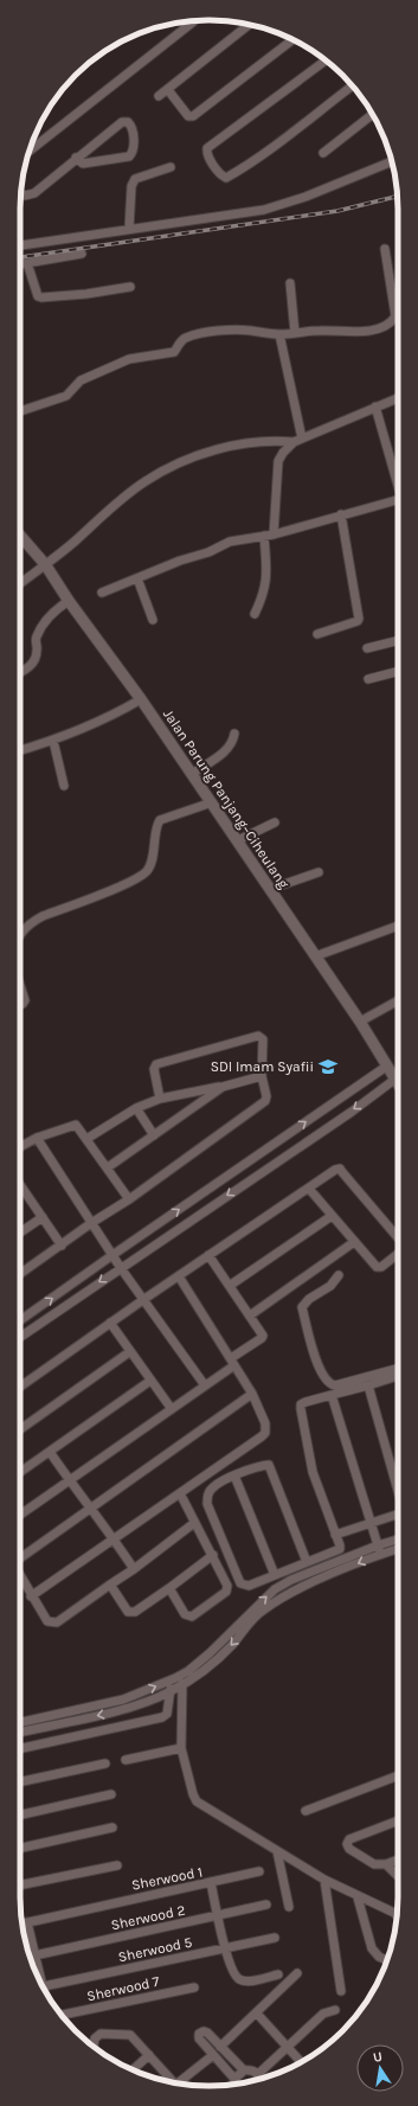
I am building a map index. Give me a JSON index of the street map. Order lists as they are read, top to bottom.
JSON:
{
  "streets": {
    "street": [
      "Jalan Parung Panjang–Ciheulang",
      "Sherwood 1",
      "Sherwood 2",
      "Sherwood 5",
      "Sherwood 7"
    ]
  },
  "crossings": [
    ["Sherwood 1", "Sherwood 2"],
    ["Sherwood 1", "Sherwood 5"]
  ],
  "places": {
    "school or university": ["SDI Imam Syafii"]
  },
  "north": "top"
}
